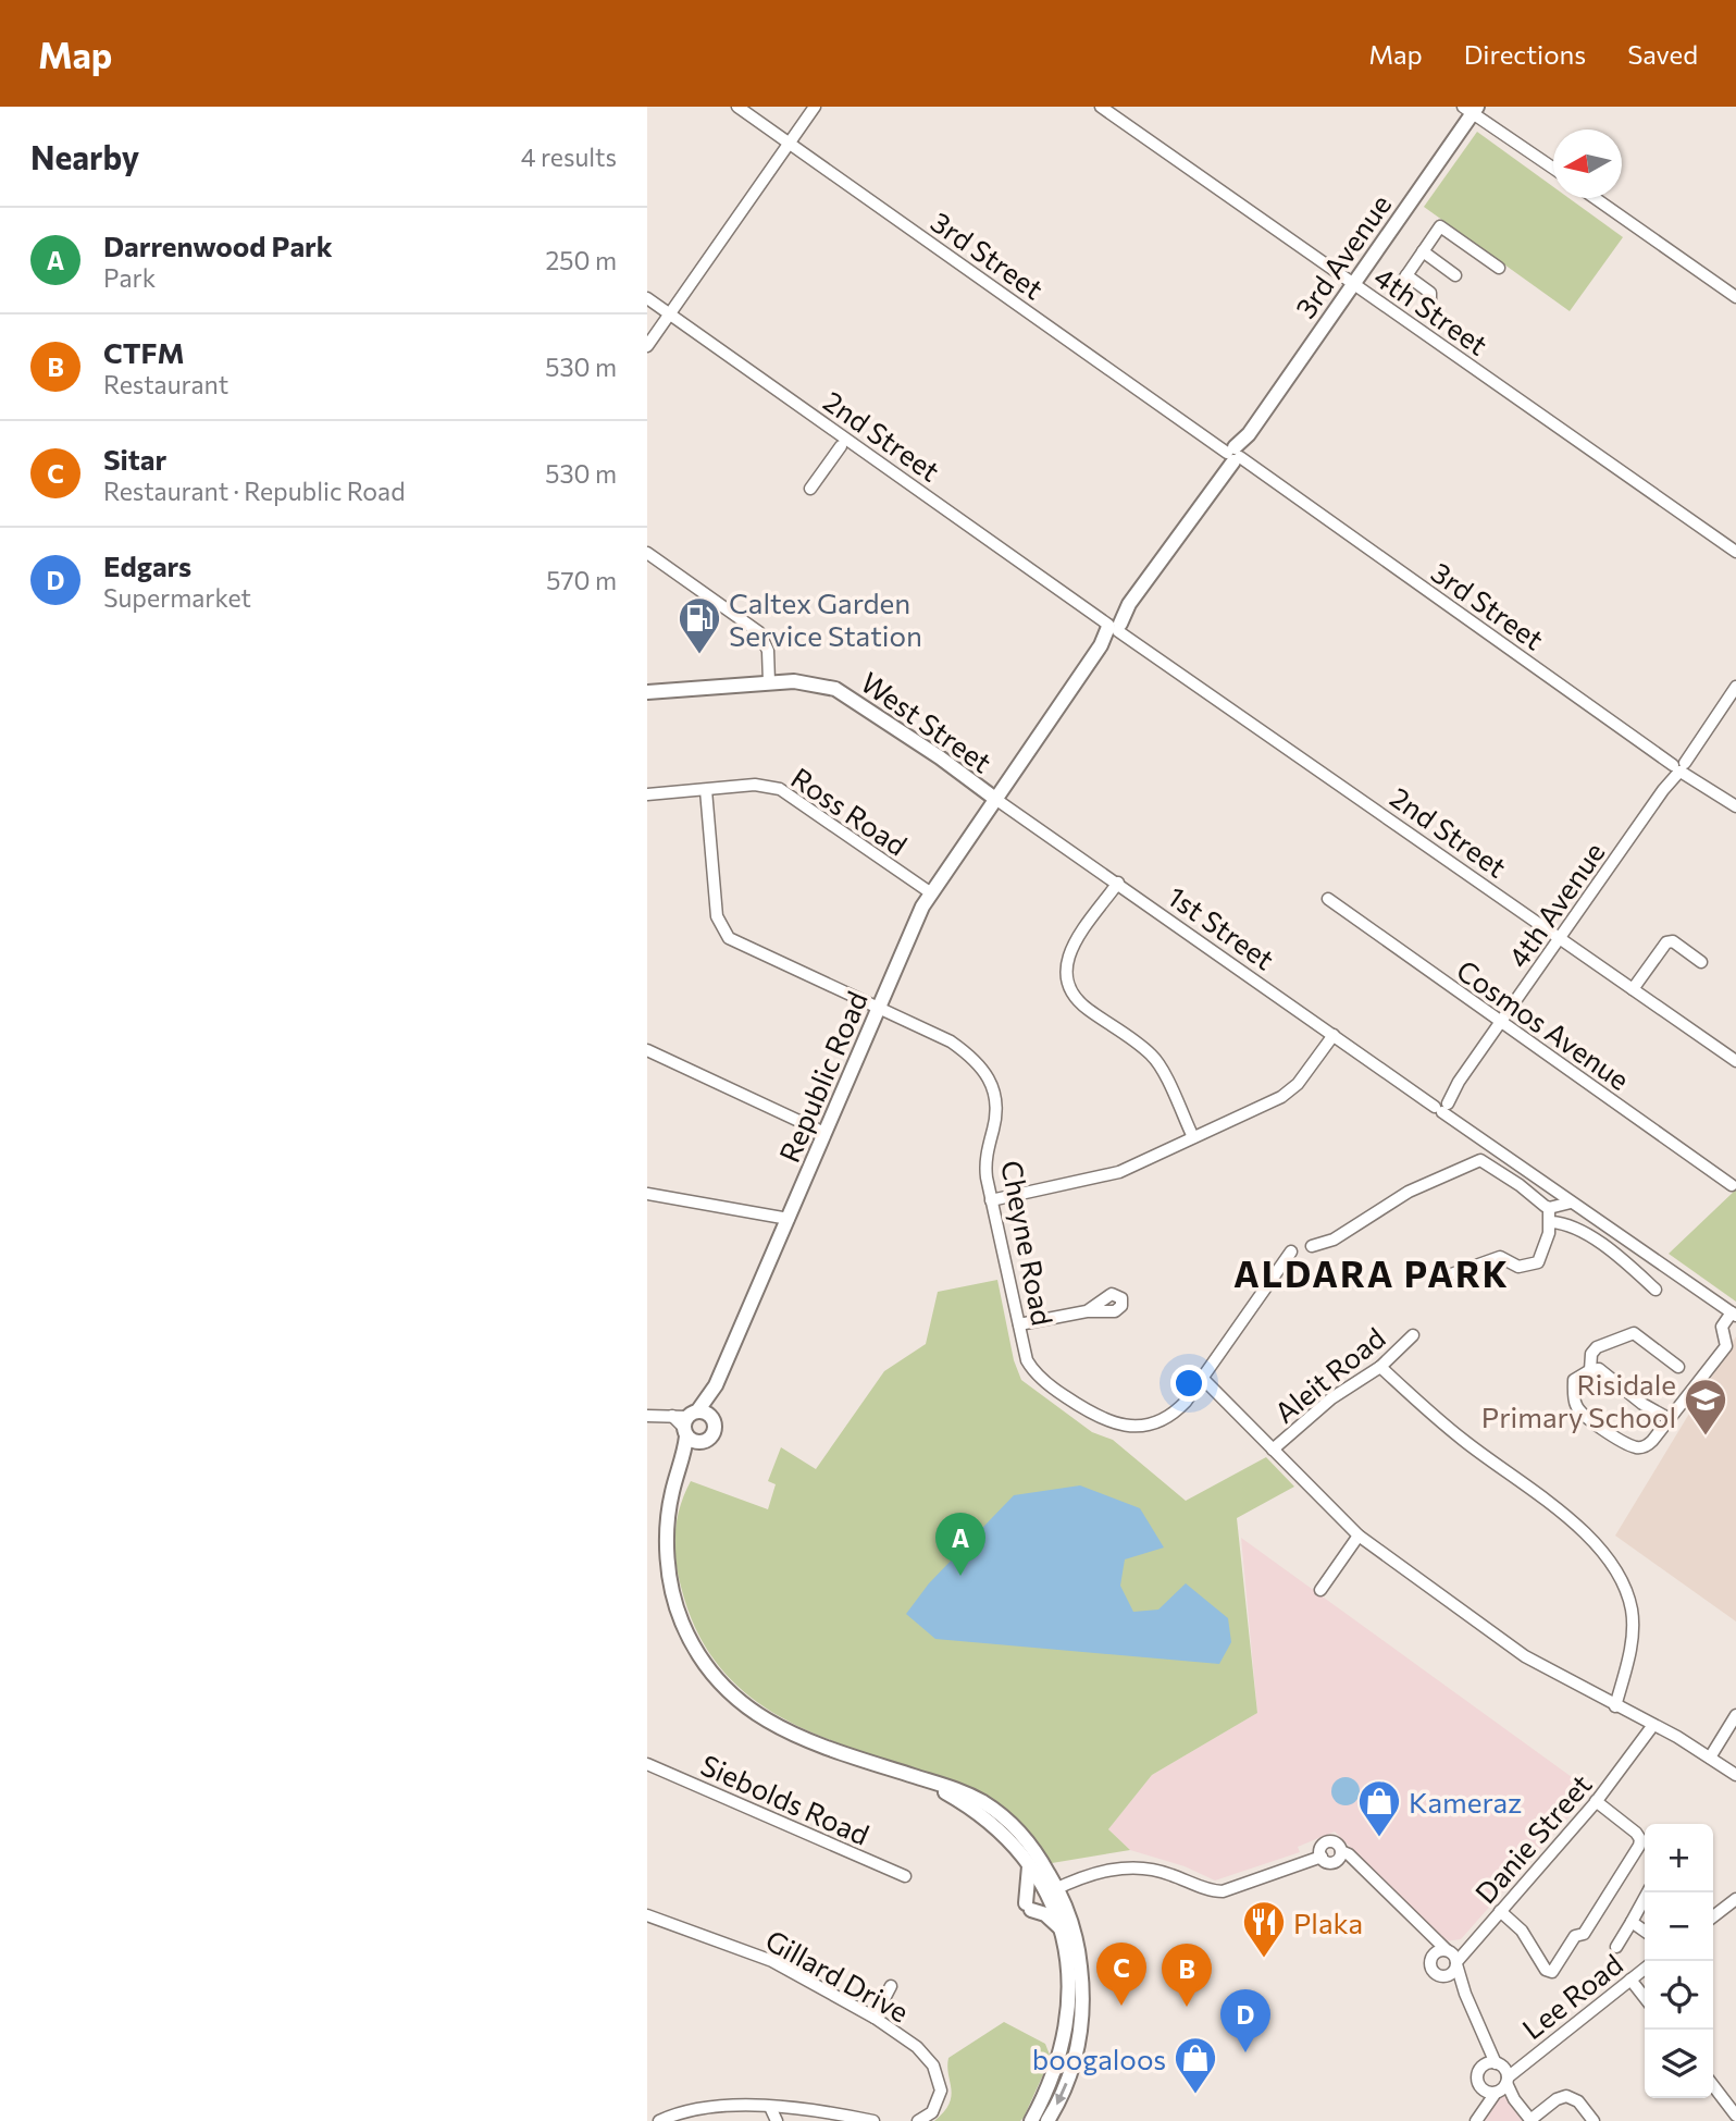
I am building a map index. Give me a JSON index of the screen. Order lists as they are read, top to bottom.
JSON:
{
  "streets": {
    "main road": ["3rd Avenue", "West Street", "Republic Road"],
    "street": [
      "3rd Street",
      "4th Street",
      "2nd Street",
      "Ross Road",
      "4th Avenue",
      "1st Street",
      "Cosmos Avenue",
      "Cheyne Road",
      "Aleit Road",
      "Siebolds Road",
      "Danie Street",
      "Gillard Drive",
      "Lee Road"
    ]
  },
  "crossings": [
    ["3rd Street", "3rd Avenue"],
    ["3rd Street", "4th Avenue"],
    ["3rd Avenue", "4th Street"],
    ["3rd Avenue", "2nd Street"],
    ["3rd Avenue", "West Street"],
    ["3rd Avenue", "1st Street"],
    ["3rd Avenue", "Republic Road"],
    ["2nd Street", "4th Avenue"],
    ["West Street", "1st Street"],
    ["West Street", "Republic Road"],
    ["Ross Road", "Republic Road"],
    ["Ross Road", "Cheyne Road"],
    ["4th Avenue", "1st Street"],
    ["4th Avenue", "Cosmos Avenue"],
    ["1st Street", "Republic Road"],
    ["Republic Road", "Cheyne Road"]
  ],
  "districts": ["ALDARA PARK"],
  "places": {
    "fuel station": ["Caltex Garden Service Station"],
    "school or university": ["Risidale Primary School"],
    "shop": ["Kameraz", "boogaloos"],
    "restaurant": ["Plaka"]
  },
  "north": "left",
  "page": {
    "header": "Map",
    "nav": ["Map", "Directions", "Saved"],
    "heading": ["Nearby", "4 results"],
    "list": [
      {
        "mark": "A",
        "name": "Darrenwood Park",
        "note": "Park",
        "value": "250 m"
      },
      {
        "mark": "B",
        "name": "CTFM",
        "note": "Restaurant",
        "value": "530 m"
      },
      {
        "mark": "C",
        "name": "Sitar",
        "note": "Restaurant · Republic Road",
        "value": "530 m"
      },
      {
        "mark": "D",
        "name": "Edgars",
        "note": "Supermarket",
        "value": "570 m"
      }
    ],
    "pins": [
      "A",
      "C",
      "B",
      "D"
    ],
    "map_buttons": ["+", "−"]
  }
}
